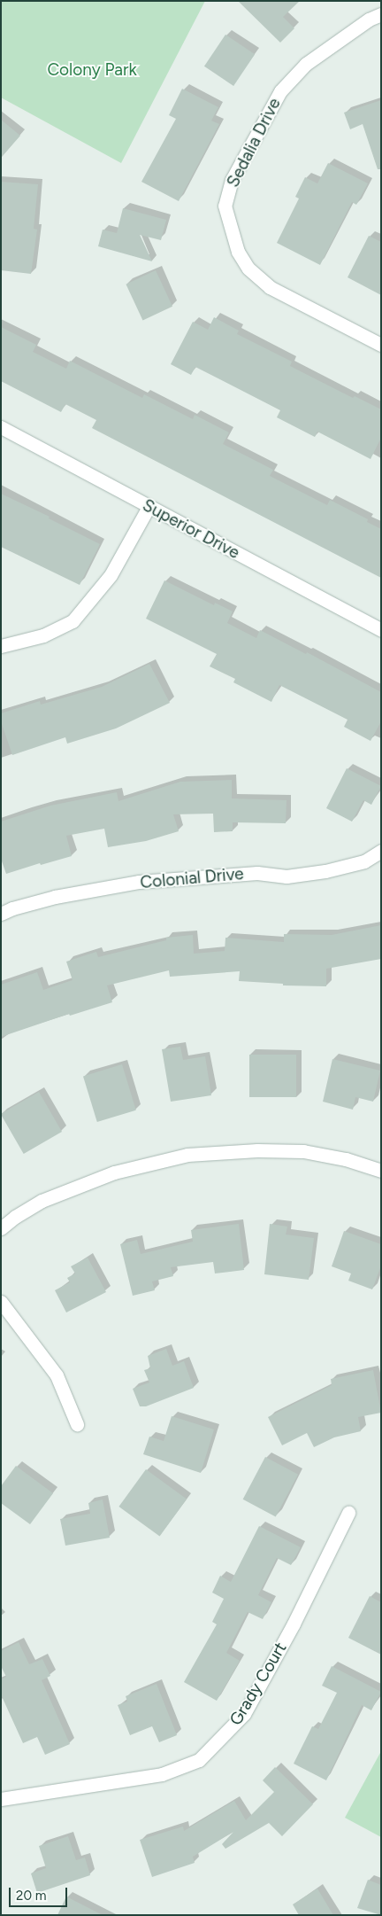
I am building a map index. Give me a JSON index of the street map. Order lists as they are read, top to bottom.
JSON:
{
  "streets": {
    "street": [
      "Sedalia Drive",
      "Superior Drive",
      "Colonial Drive",
      "Grady Court"
    ]
  },
  "parks": ["Colony Park"],
  "scale_bar": "20 m"
}
